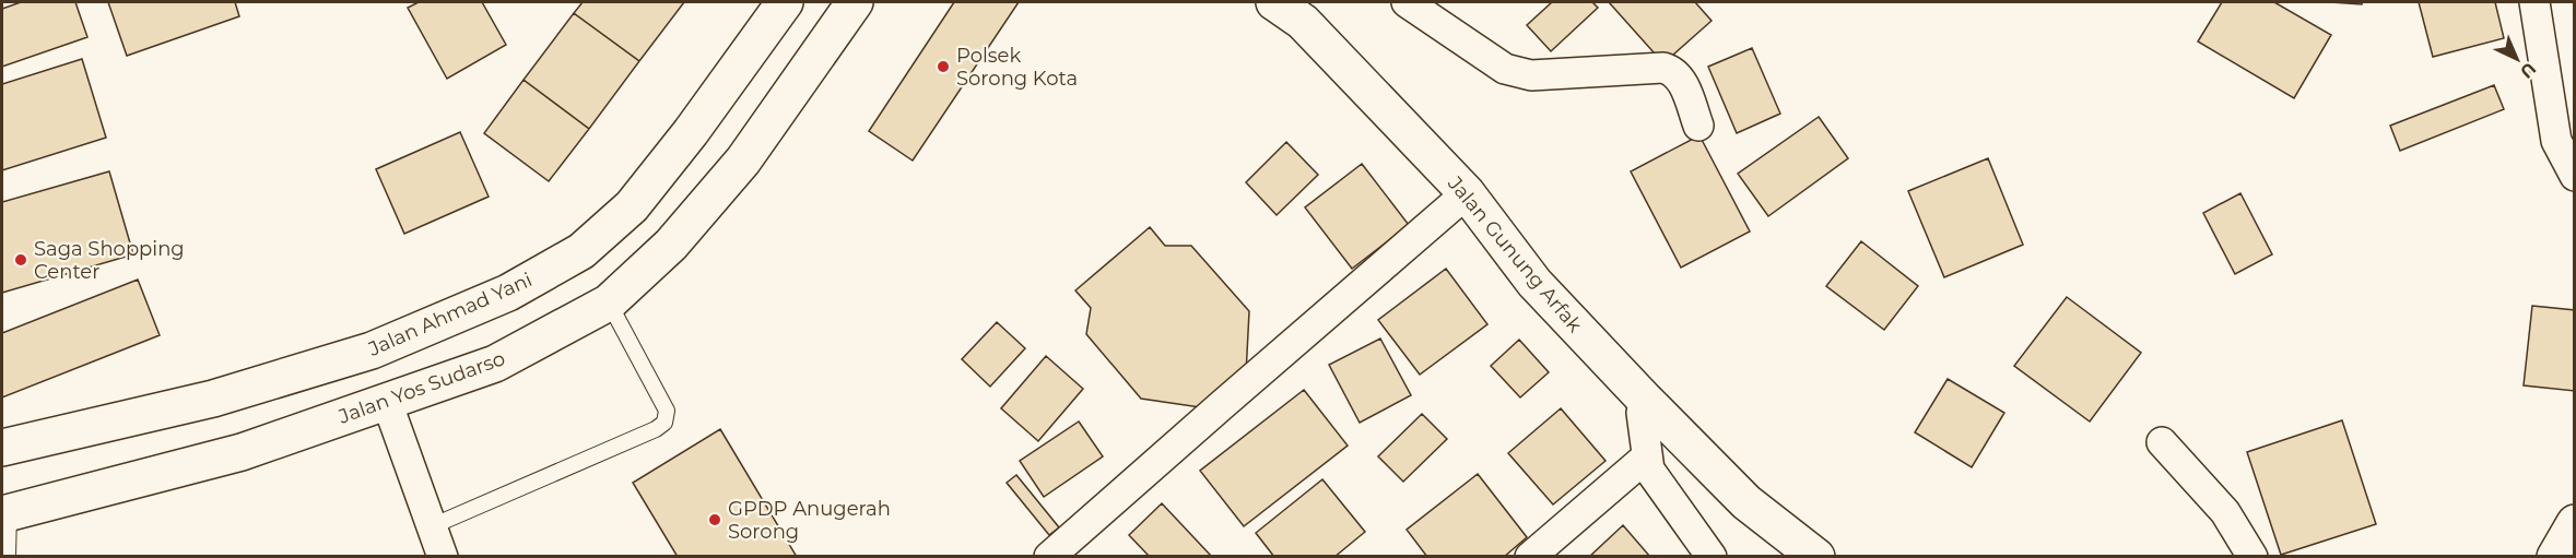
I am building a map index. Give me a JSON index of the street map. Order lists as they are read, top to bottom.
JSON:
{
  "streets": {
    "main road": ["Jalan Gunung Arfak", "Jalan Ahmad Yani", "Jalan Yos Sudarso"]
  },
  "places": ["Polsek Sorong Kota", "Saga Shopping Center", "GPDP Anugerah Sorong"],
  "north": "bottom right"
}
